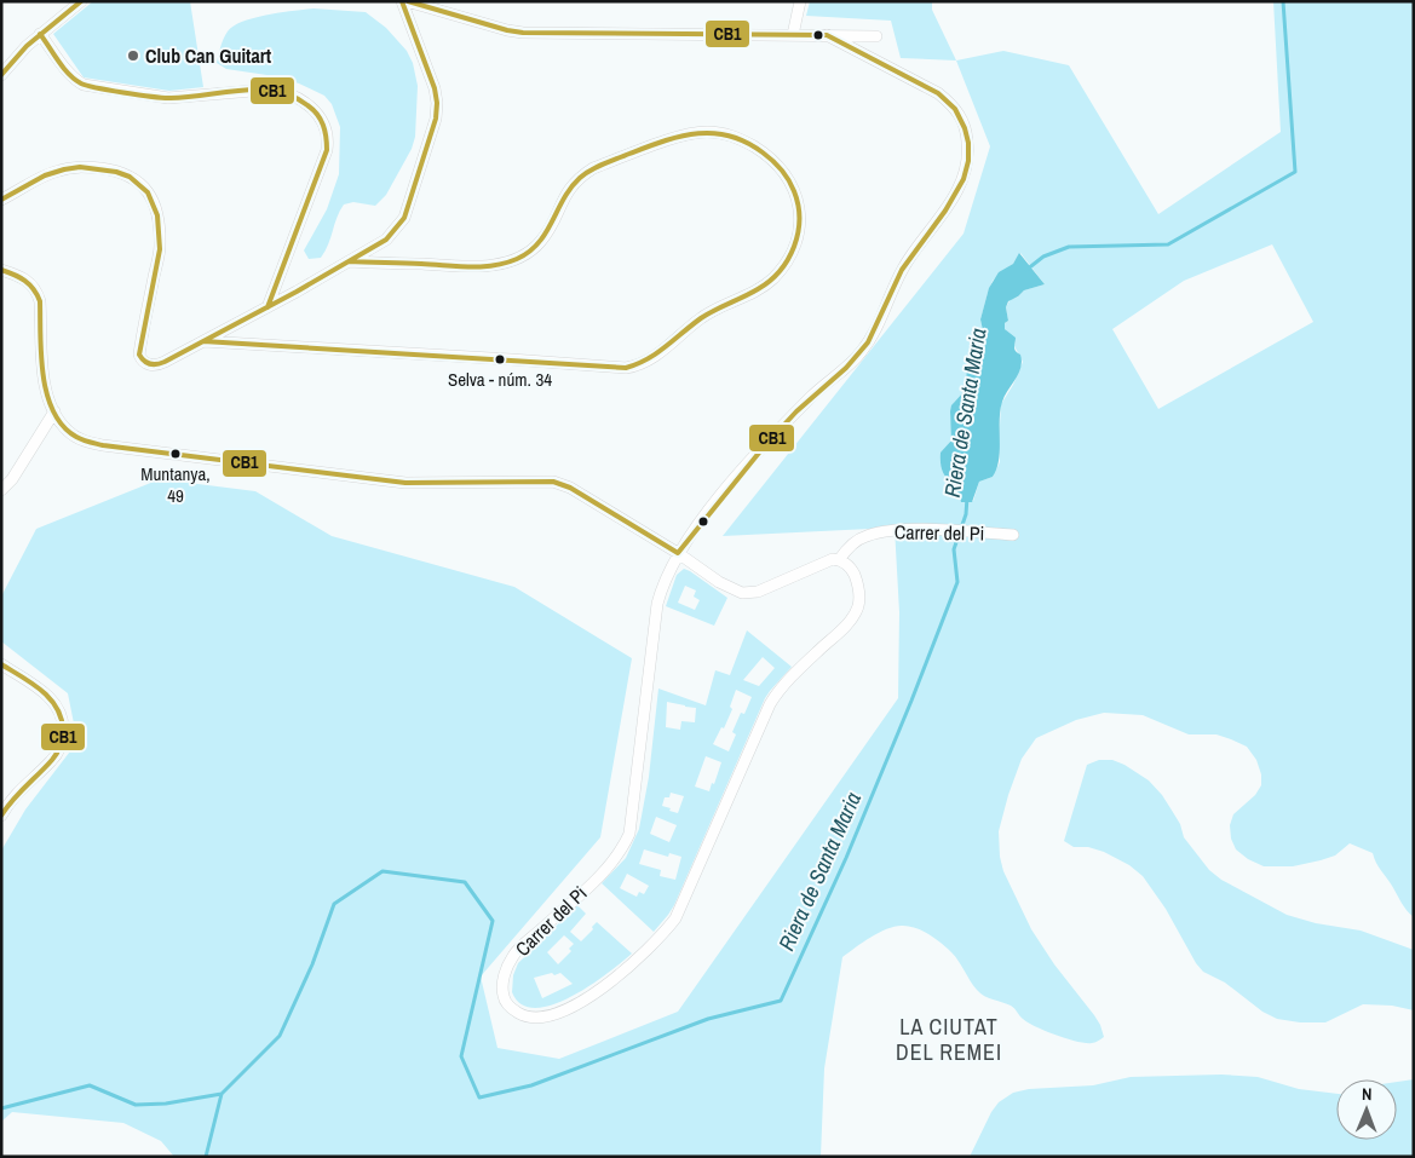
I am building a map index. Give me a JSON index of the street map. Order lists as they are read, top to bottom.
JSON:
{
  "streets": {
    "street": ["Carrer del Pi"]
  },
  "districts": ["LA CIUTAT DEL REMEI"],
  "water": ["Riera de Santa Maria"],
  "places": ["Club Can Guitart", "Selva - núm. 34", "Muntanya, 49"],
  "lines": ["transit line CB1"],
  "north": "top"
}
